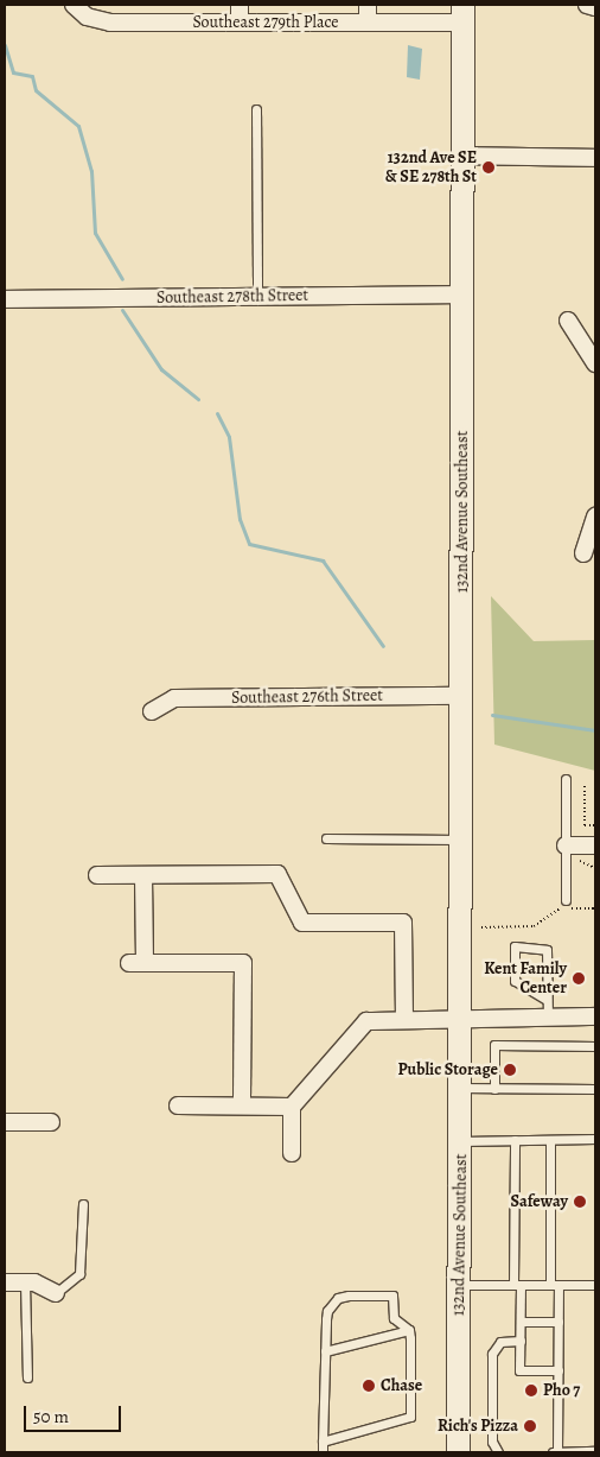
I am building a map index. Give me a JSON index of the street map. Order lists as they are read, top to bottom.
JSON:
{
  "streets": {
    "main road": ["132nd Avenue Southeast"],
    "street": ["Southeast 279th Place", "Southeast 278th Street", "Southeast 276th Street"]
  },
  "crossings": [
    ["Southeast 279th Place", "132nd Avenue Southeast"],
    ["Southeast 278th Street", "132nd Avenue Southeast"],
    ["132nd Avenue Southeast", "Southeast 276th Street"]
  ],
  "places": [
    "132nd Ave SE & SE 278th St",
    "Kent Family Center",
    "Public Storage",
    "Safeway",
    "Chase",
    "Pho 7",
    "Rich's Pizza"
  ],
  "scale_bar": "50 m"
}
